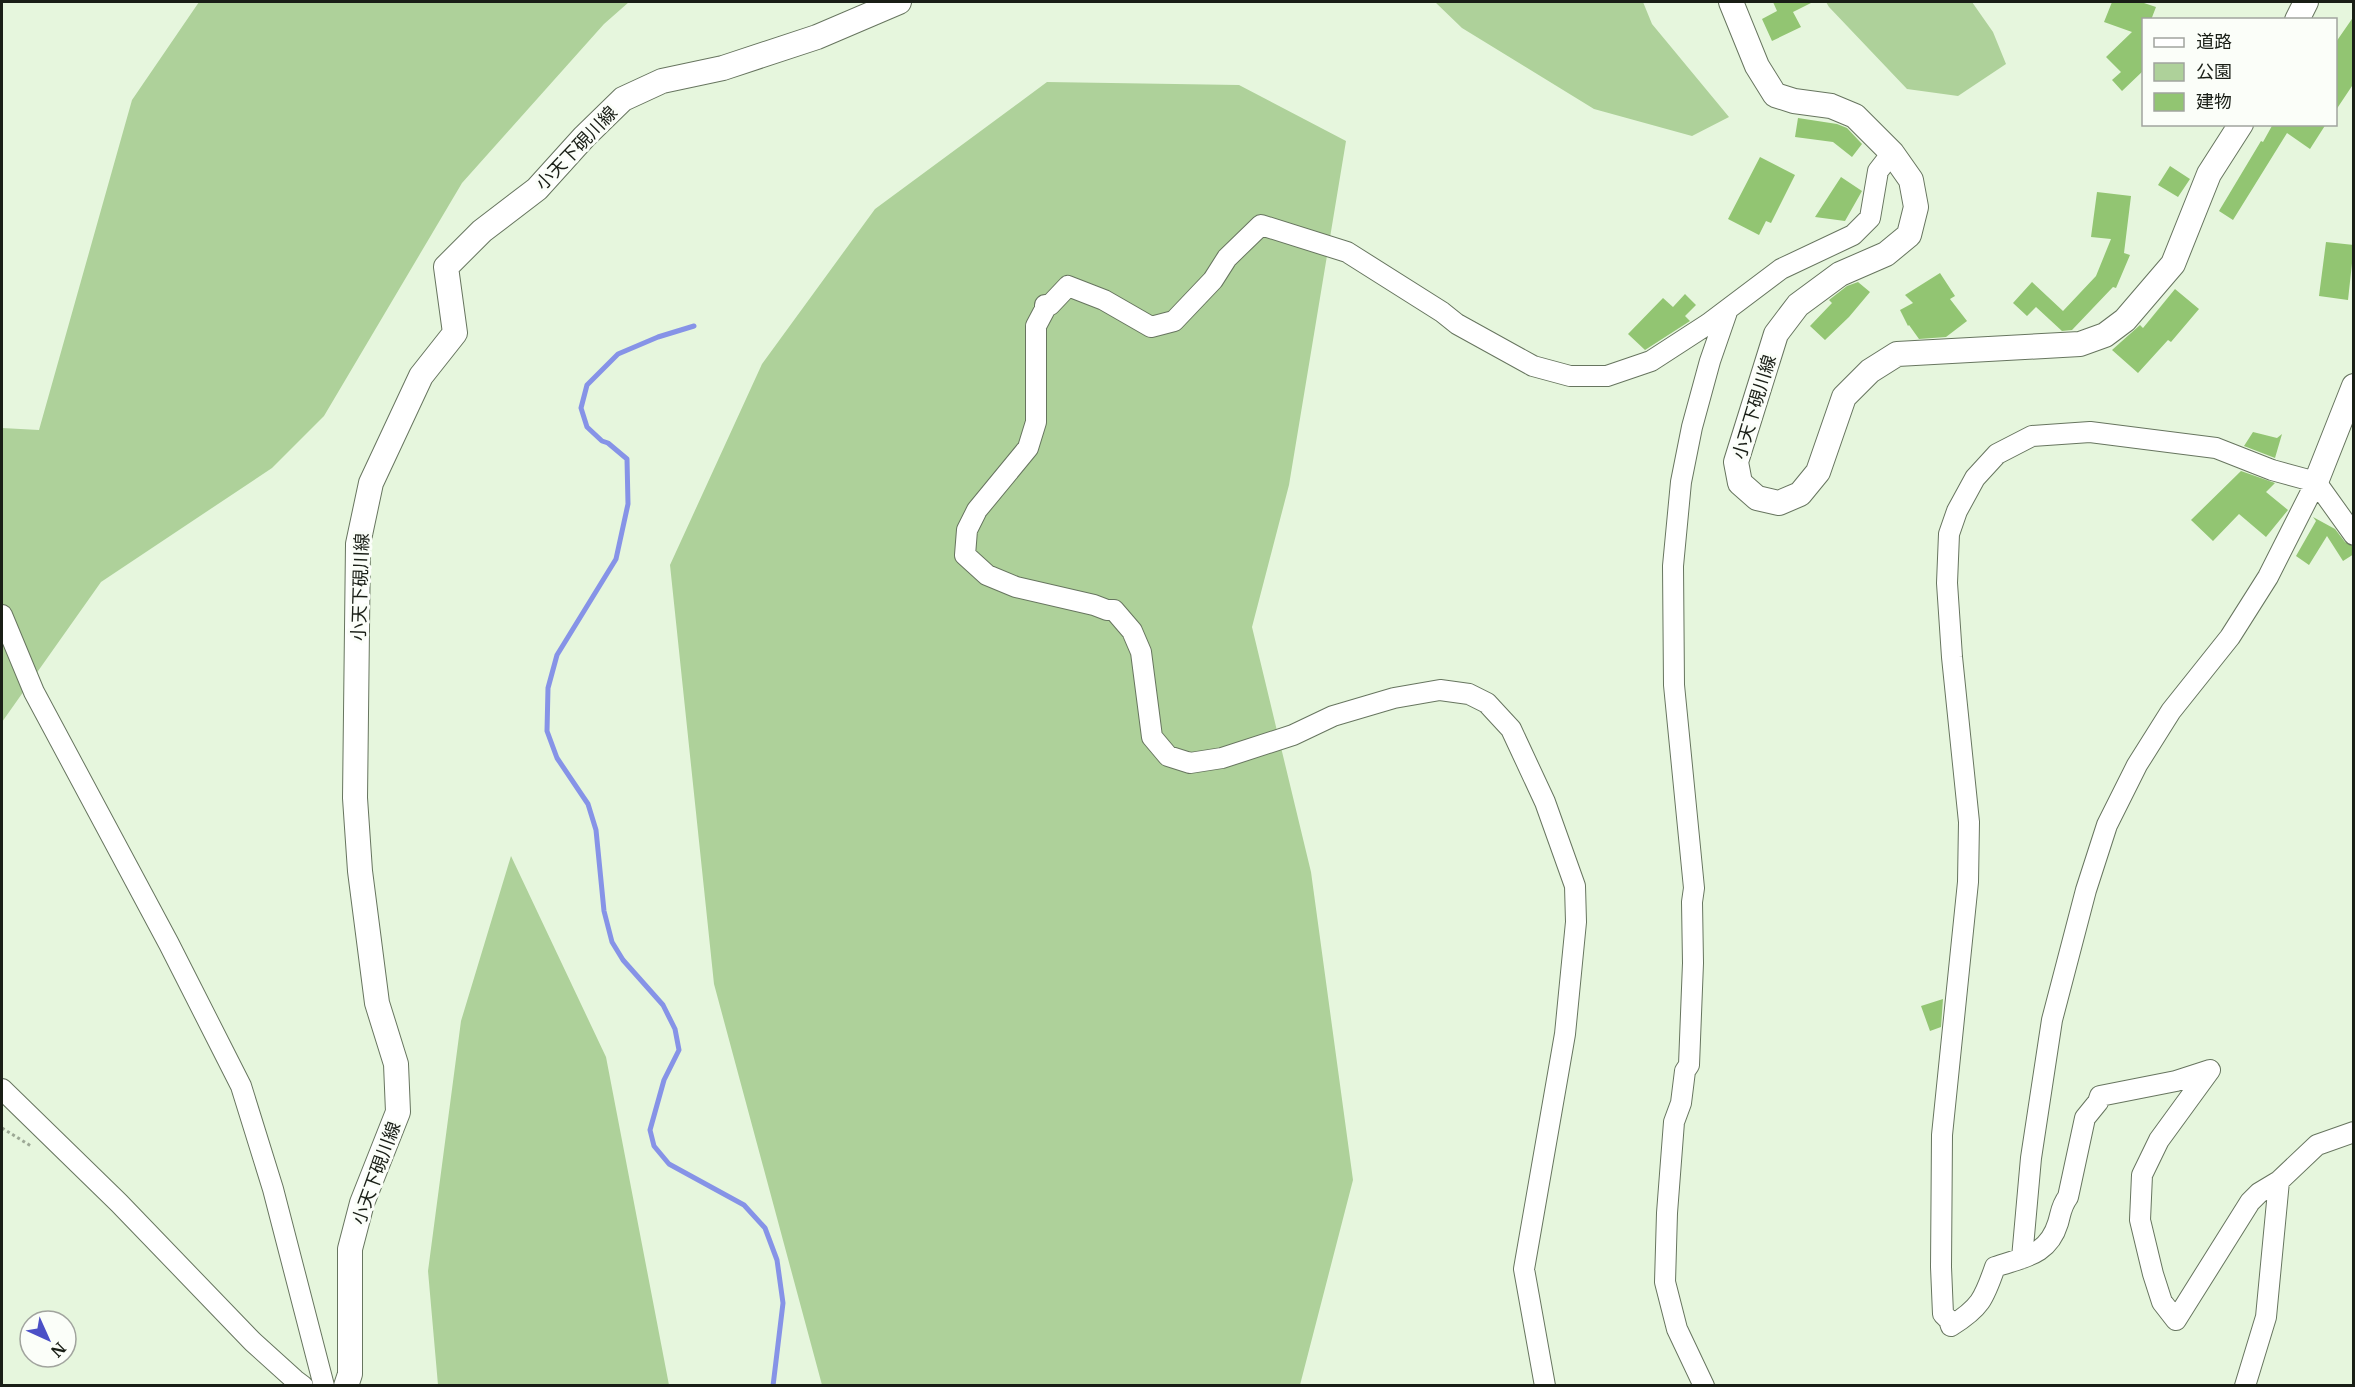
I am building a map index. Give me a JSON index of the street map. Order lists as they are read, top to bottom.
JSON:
{
  "streets": {
    "main road": ["小天下硯川線"]
  },
  "legend": ["道路", "公園", "建物"],
  "north": "bottom right"
}
